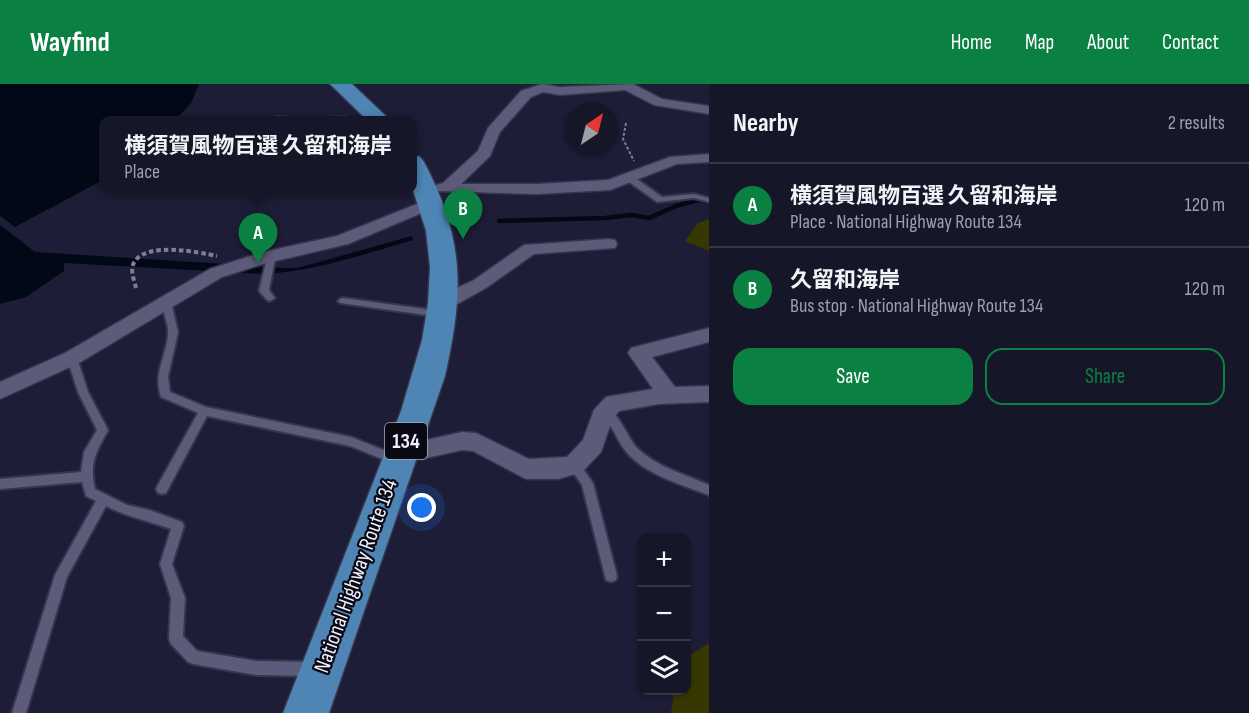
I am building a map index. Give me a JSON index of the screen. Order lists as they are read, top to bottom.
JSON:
{
  "streets": {
    "highway": ["134", "National Highway Route 134"]
  },
  "north": "top right",
  "page": {
    "header": "Wayfind",
    "nav": [
      "Home",
      "Map",
      "About",
      "Contact"
    ],
    "heading": ["Nearby", "2 results"],
    "popup": ["横須賀風物百選 久留和海岸", "Place"],
    "list": [
      {
        "mark": "A",
        "name": "横須賀風物百選 久留和海岸",
        "note": "Place · National Highway Route 134",
        "value": "120 m"
      },
      {
        "mark": "B",
        "name": "久留和海岸",
        "note": "Bus stop · National Highway Route 134",
        "value": "120 m"
      }
    ],
    "pins": ["B", "A"],
    "buttons": ["Save", "Share"],
    "map_buttons": ["+", "−"]
  }
}
